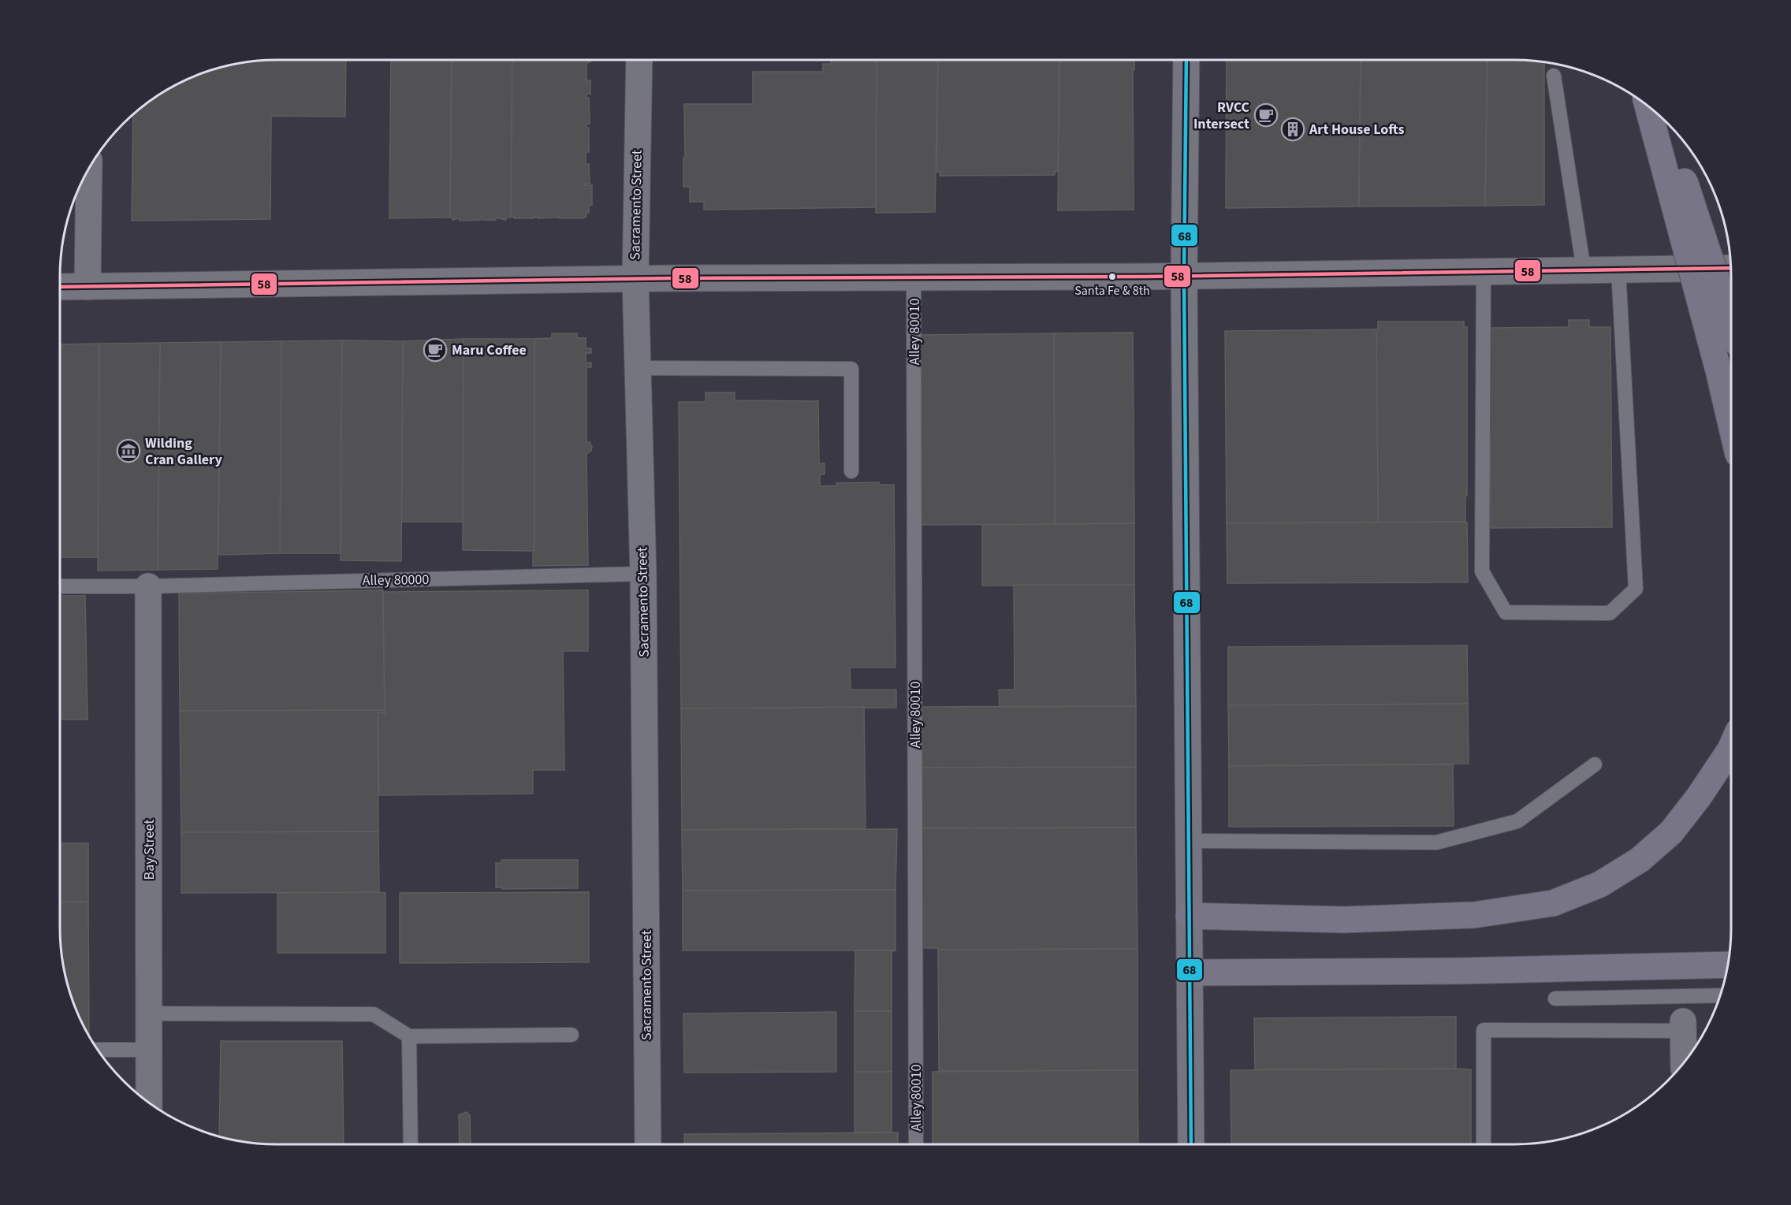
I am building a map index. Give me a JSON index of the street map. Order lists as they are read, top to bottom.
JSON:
{
  "streets": {
    "street": ["Sacramento Street", "Bay Street"],
    "lane": ["Alley 80010", "Alley 80000"]
  },
  "crossings": [
    ["Sacramento Street", "Alley 80000"],
    ["Alley 80000", "Bay Street"]
  ],
  "places": {
    "cafe": ["RVCC Intersect", "Maru Coffee"],
    "building": ["Art House Lofts"],
    "other": ["Santa Fe & 8th"],
    "museum": ["Wilding Cran Gallery"]
  },
  "lines": ["transit line 68", "transit line 58"]
}
